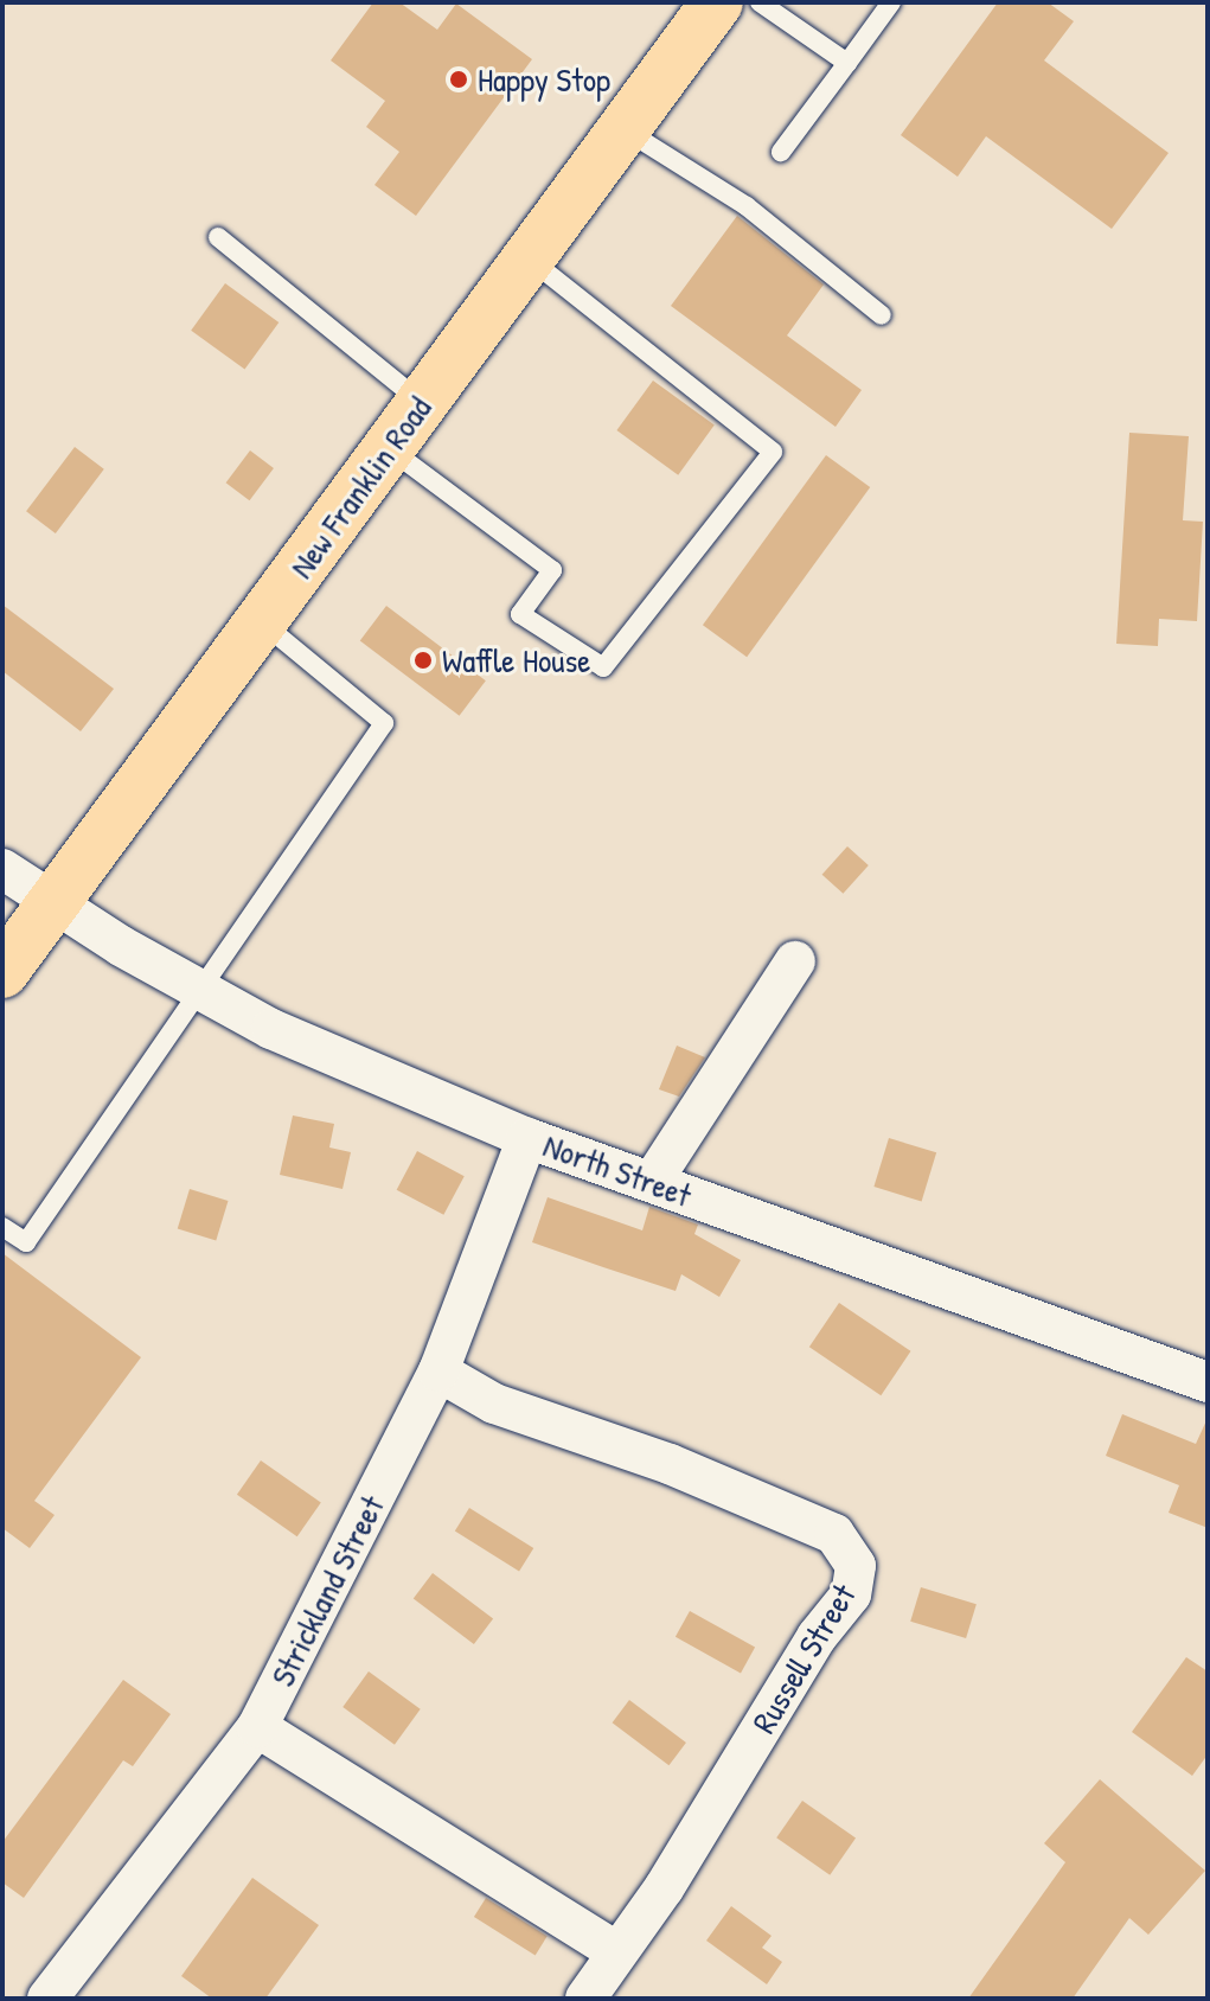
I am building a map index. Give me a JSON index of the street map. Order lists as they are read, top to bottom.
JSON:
{
  "streets": {
    "highway": ["New Franklin Road"],
    "street": ["North Street", "Strickland Street", "Russell Street"]
  },
  "crossings": [
    ["New Franklin Road", "North Street"],
    ["North Street", "Strickland Street"],
    ["Strickland Street", "Russell Street"]
  ],
  "places": ["Happy Stop", "Waffle House"]
}
